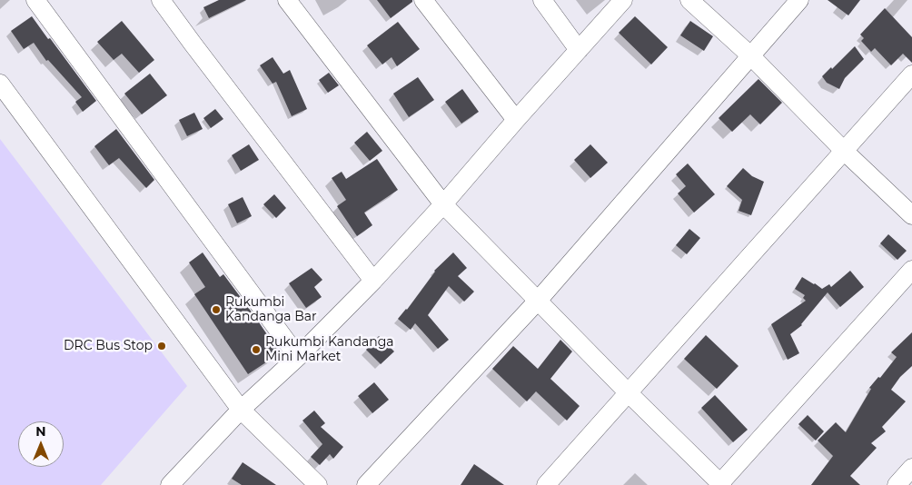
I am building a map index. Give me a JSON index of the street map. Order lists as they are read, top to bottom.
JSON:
{
  "places": ["Rukumbi Kandanga Bar", "DRC Bus Stop", "Rukumbi Kandanga Mini Market"],
  "north": "top"
}
